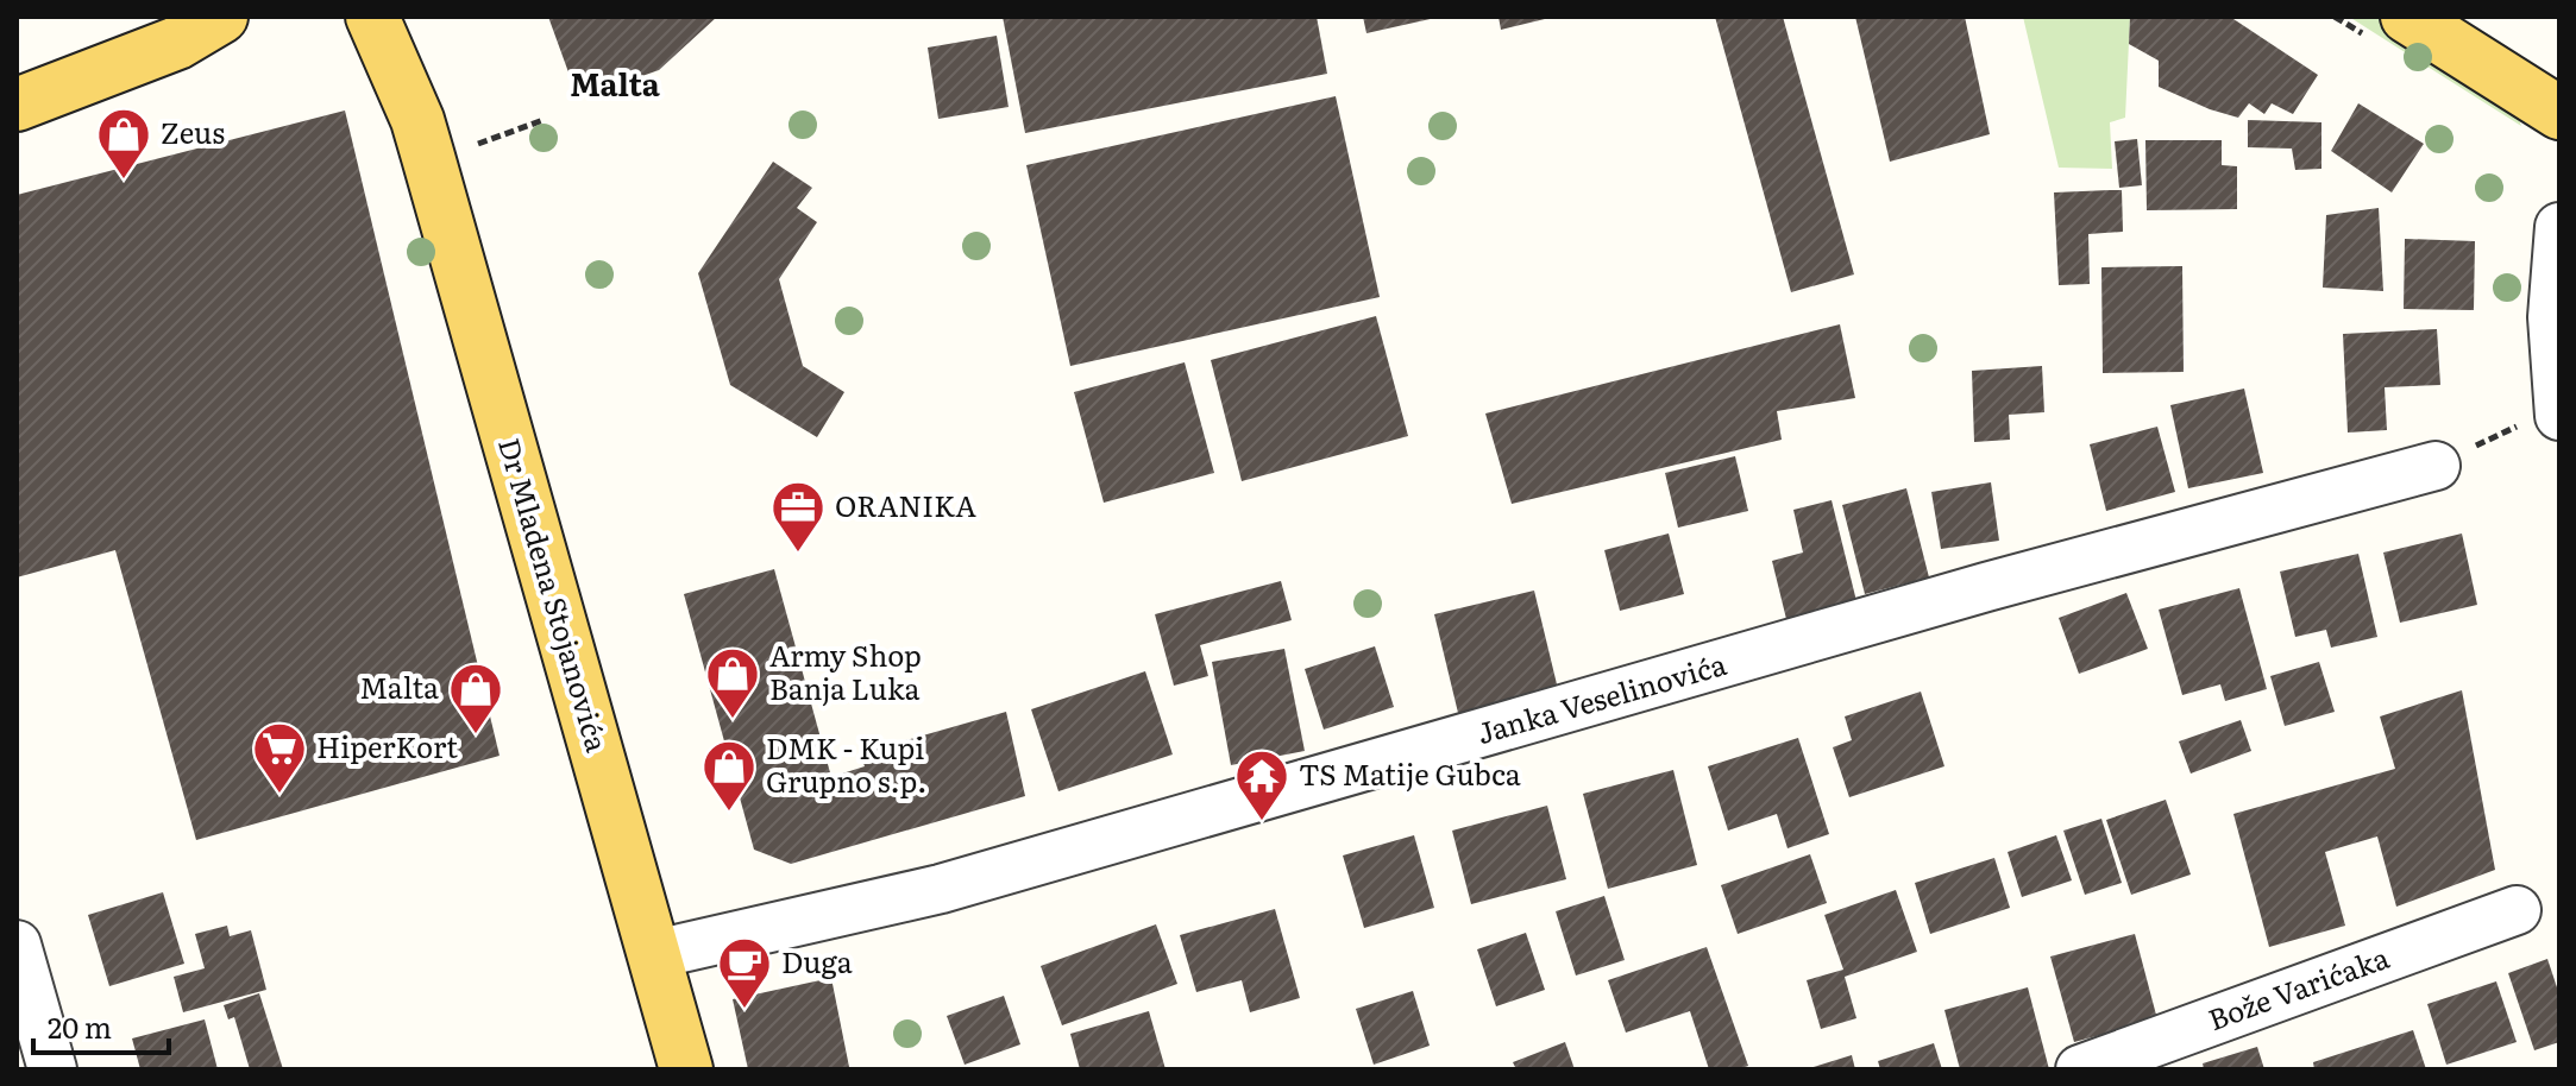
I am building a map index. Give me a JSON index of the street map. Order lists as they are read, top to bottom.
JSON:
{
  "streets": {
    "main road": ["Dr Mladena Stojanovića"],
    "street": ["Janka Veselinovića", "Bože Varićaka"]
  },
  "crossings": [
    ["Dr Mladena Stojanovića", "Janka Veselinovića"]
  ],
  "districts": ["Malta"],
  "places": {
    "shop": [
      "Zeus",
      "Army Shop Banja Luka",
      "Malta",
      "DMK - Kupi Grupno s.p."
    ],
    "office": ["ORANIKA"],
    "supermarket": ["HiperKort"],
    "temple": ["TS Matije Gubca"],
    "cafe": ["Duga"]
  },
  "scale_bar": "20 m"
}
